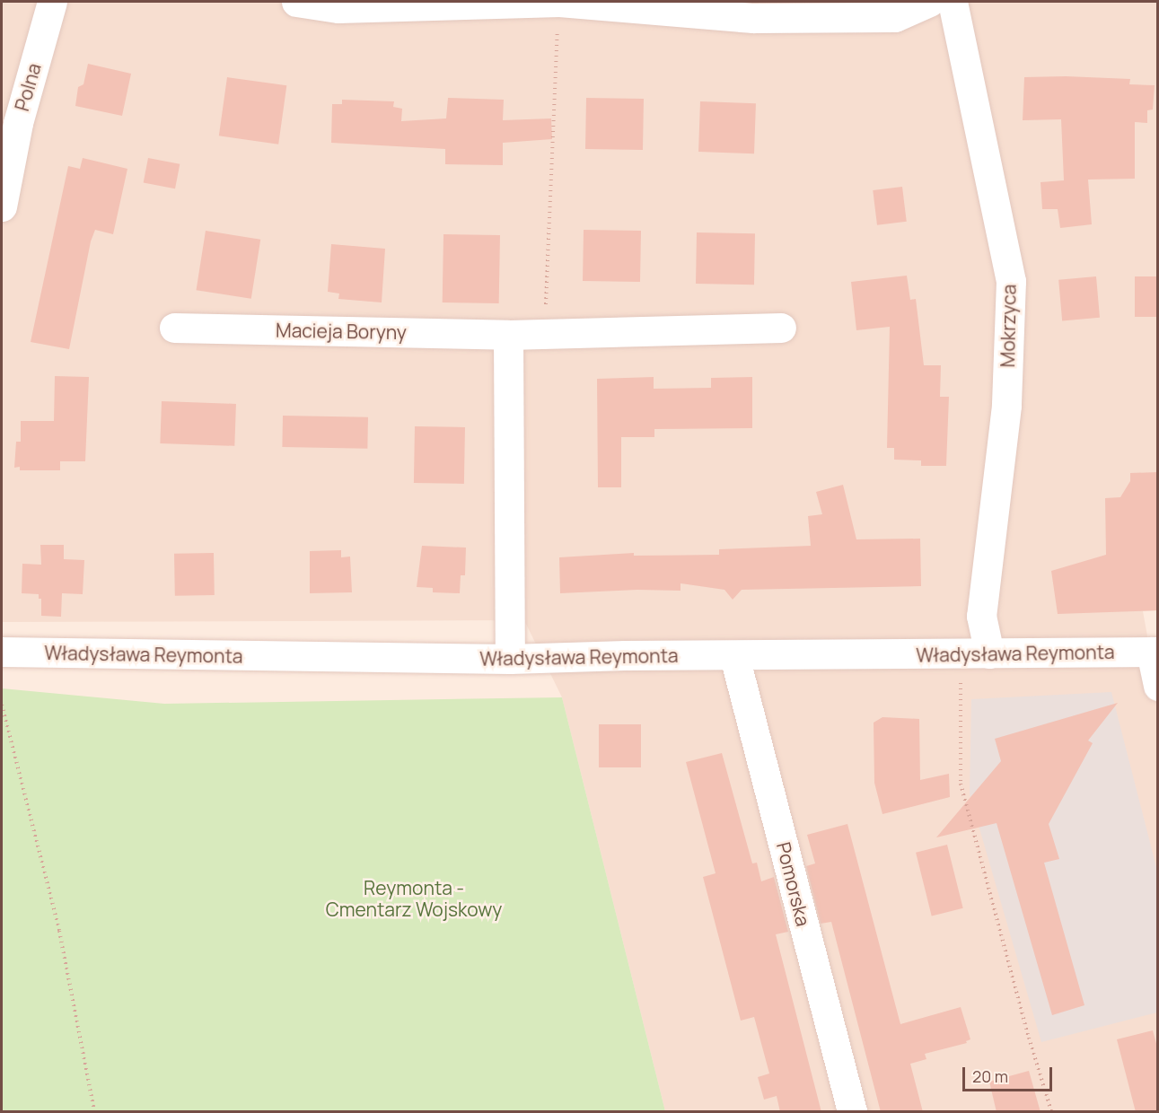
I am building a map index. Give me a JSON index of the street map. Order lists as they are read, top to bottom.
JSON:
{
  "streets": {
    "street": [
      "Polna",
      "Mokrzyca",
      "Macieja Boryny",
      "Władysława Reymonta",
      "Pomorska"
    ]
  },
  "crossings": [
    ["Mokrzyca", "Władysława Reymonta"],
    ["Władysława Reymonta", "Pomorska"]
  ],
  "parks": ["Reymonta - Cmentarz Wojskowy"],
  "scale_bar": "20 m"
}
